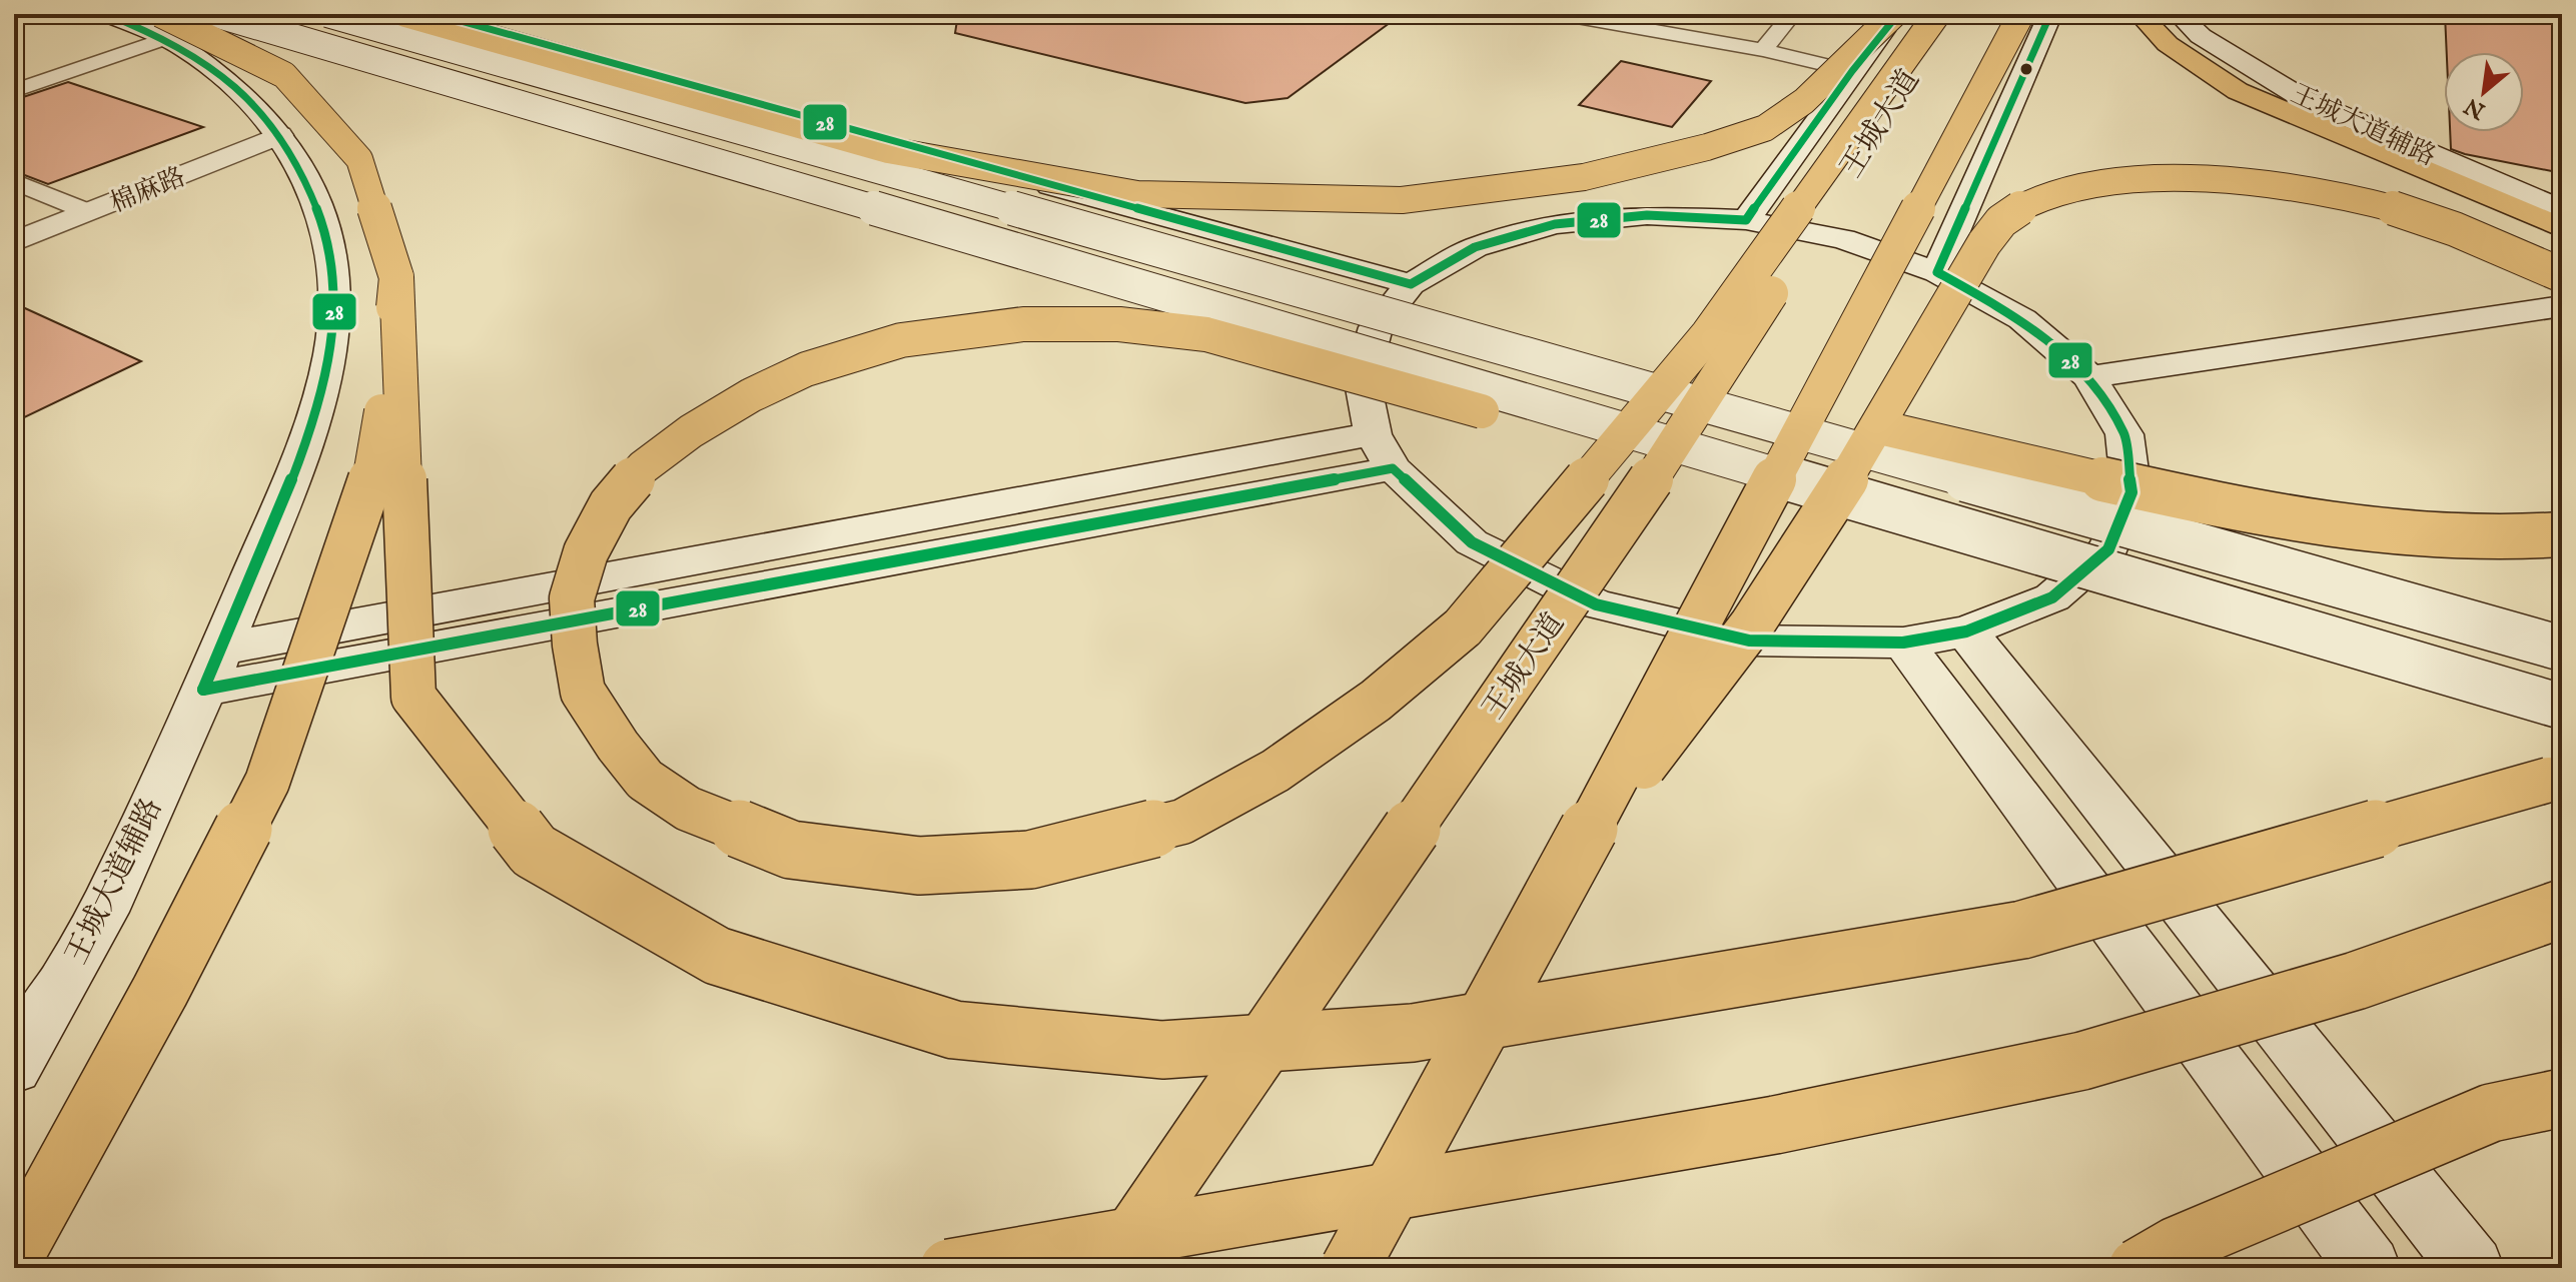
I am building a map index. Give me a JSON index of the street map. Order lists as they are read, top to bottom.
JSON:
{
  "streets": {
    "highway": ["王城大道"],
    "main road": ["王城大道辅路", "棉麻路"]
  },
  "crossings": [
    ["王城大道辅路", "棉麻路"]
  ],
  "lines": ["transit line 28"],
  "north": "bottom left"
}
